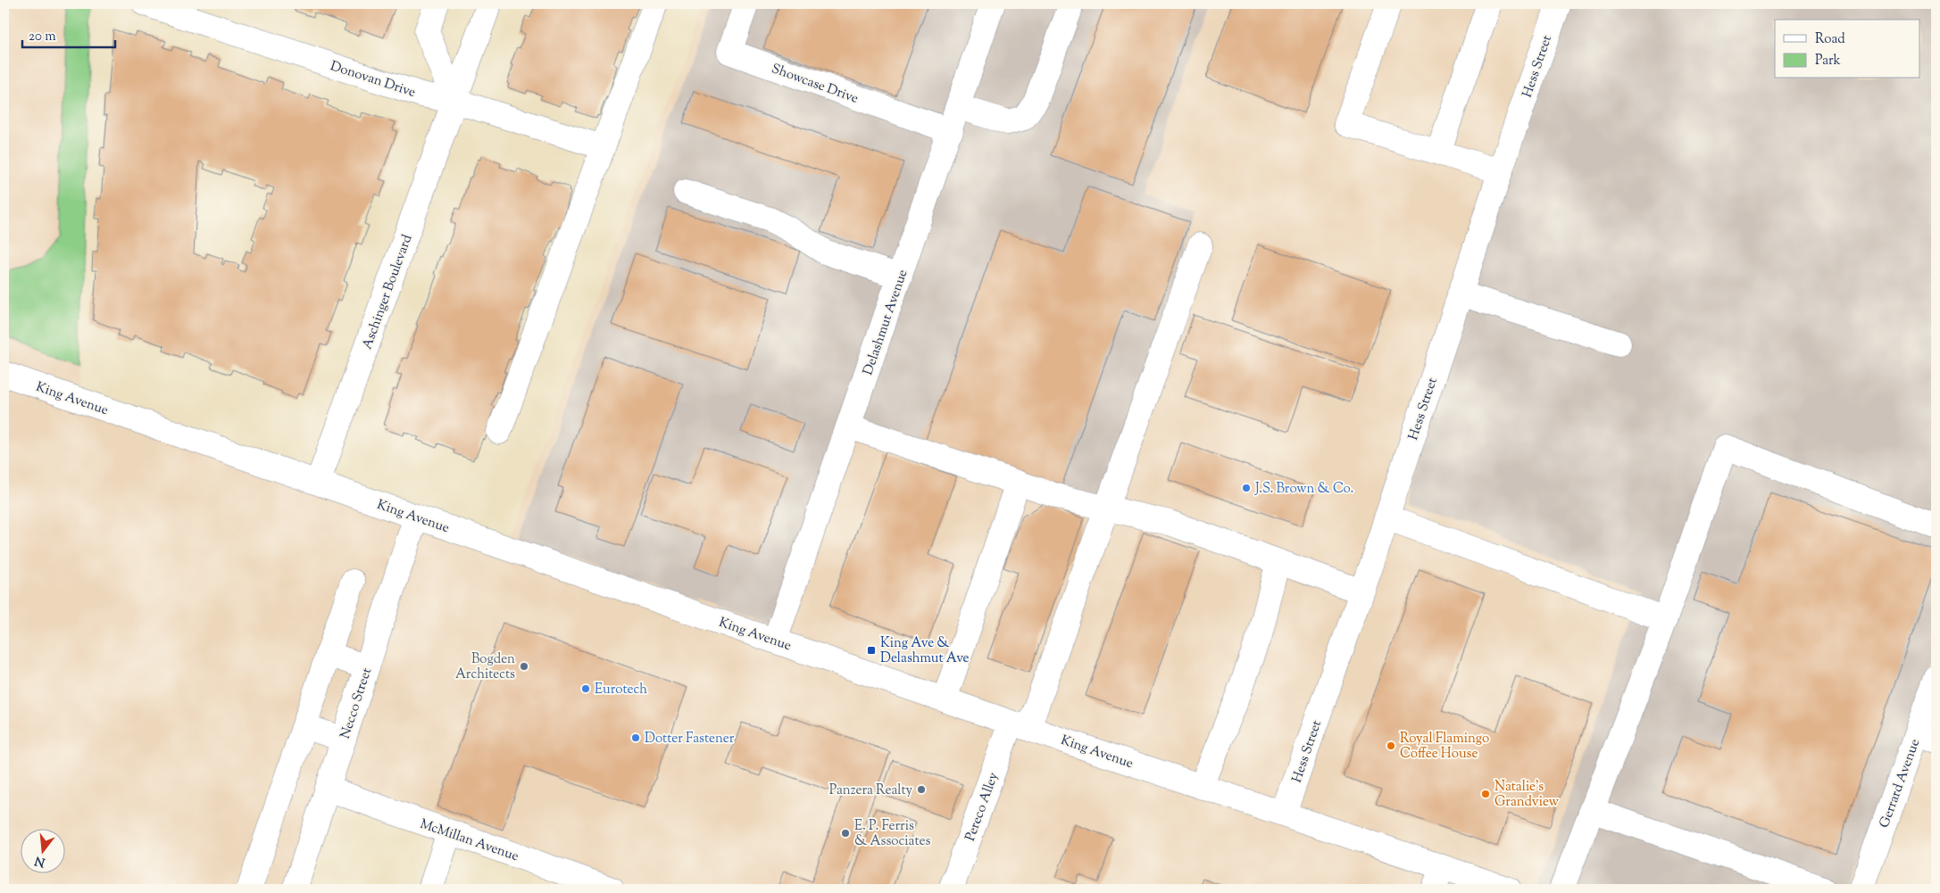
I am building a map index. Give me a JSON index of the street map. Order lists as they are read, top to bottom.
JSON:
{
  "streets": {
    "street": [
      "Hess Street",
      "Donovan Drive",
      "Showcase Drive",
      "Aschinger Boulevard",
      "Delashmut Avenue",
      "King Avenue",
      "Necco Street",
      "Gerrard Avenue",
      "Pereco Alley",
      "McMillan Avenue"
    ]
  },
  "crossings": [
    ["Hess Street", "King Avenue"],
    ["Donovan Drive", "Aschinger Boulevard"],
    ["Showcase Drive", "Delashmut Avenue"],
    ["Aschinger Boulevard", "King Avenue"],
    ["Delashmut Avenue", "King Avenue"],
    ["King Avenue", "Necco Street"],
    ["King Avenue", "Pereco Alley"],
    ["Necco Street", "McMillan Avenue"]
  ],
  "places": {
    "other": [
      "J.S. Brown & Co.",
      "Bogden Architects",
      "Eurotech",
      "Dotter Fastener",
      "Royal Flamingo Coffee House",
      "Panzera Realty",
      "Natalie's Grandview",
      "E. P. Ferris & Associates"
    ],
    "transit": ["King Ave & Delashmut Ave"]
  },
  "legend": ["Road", "Park"],
  "scale_bar": "20 m",
  "north": "bottom"
}
